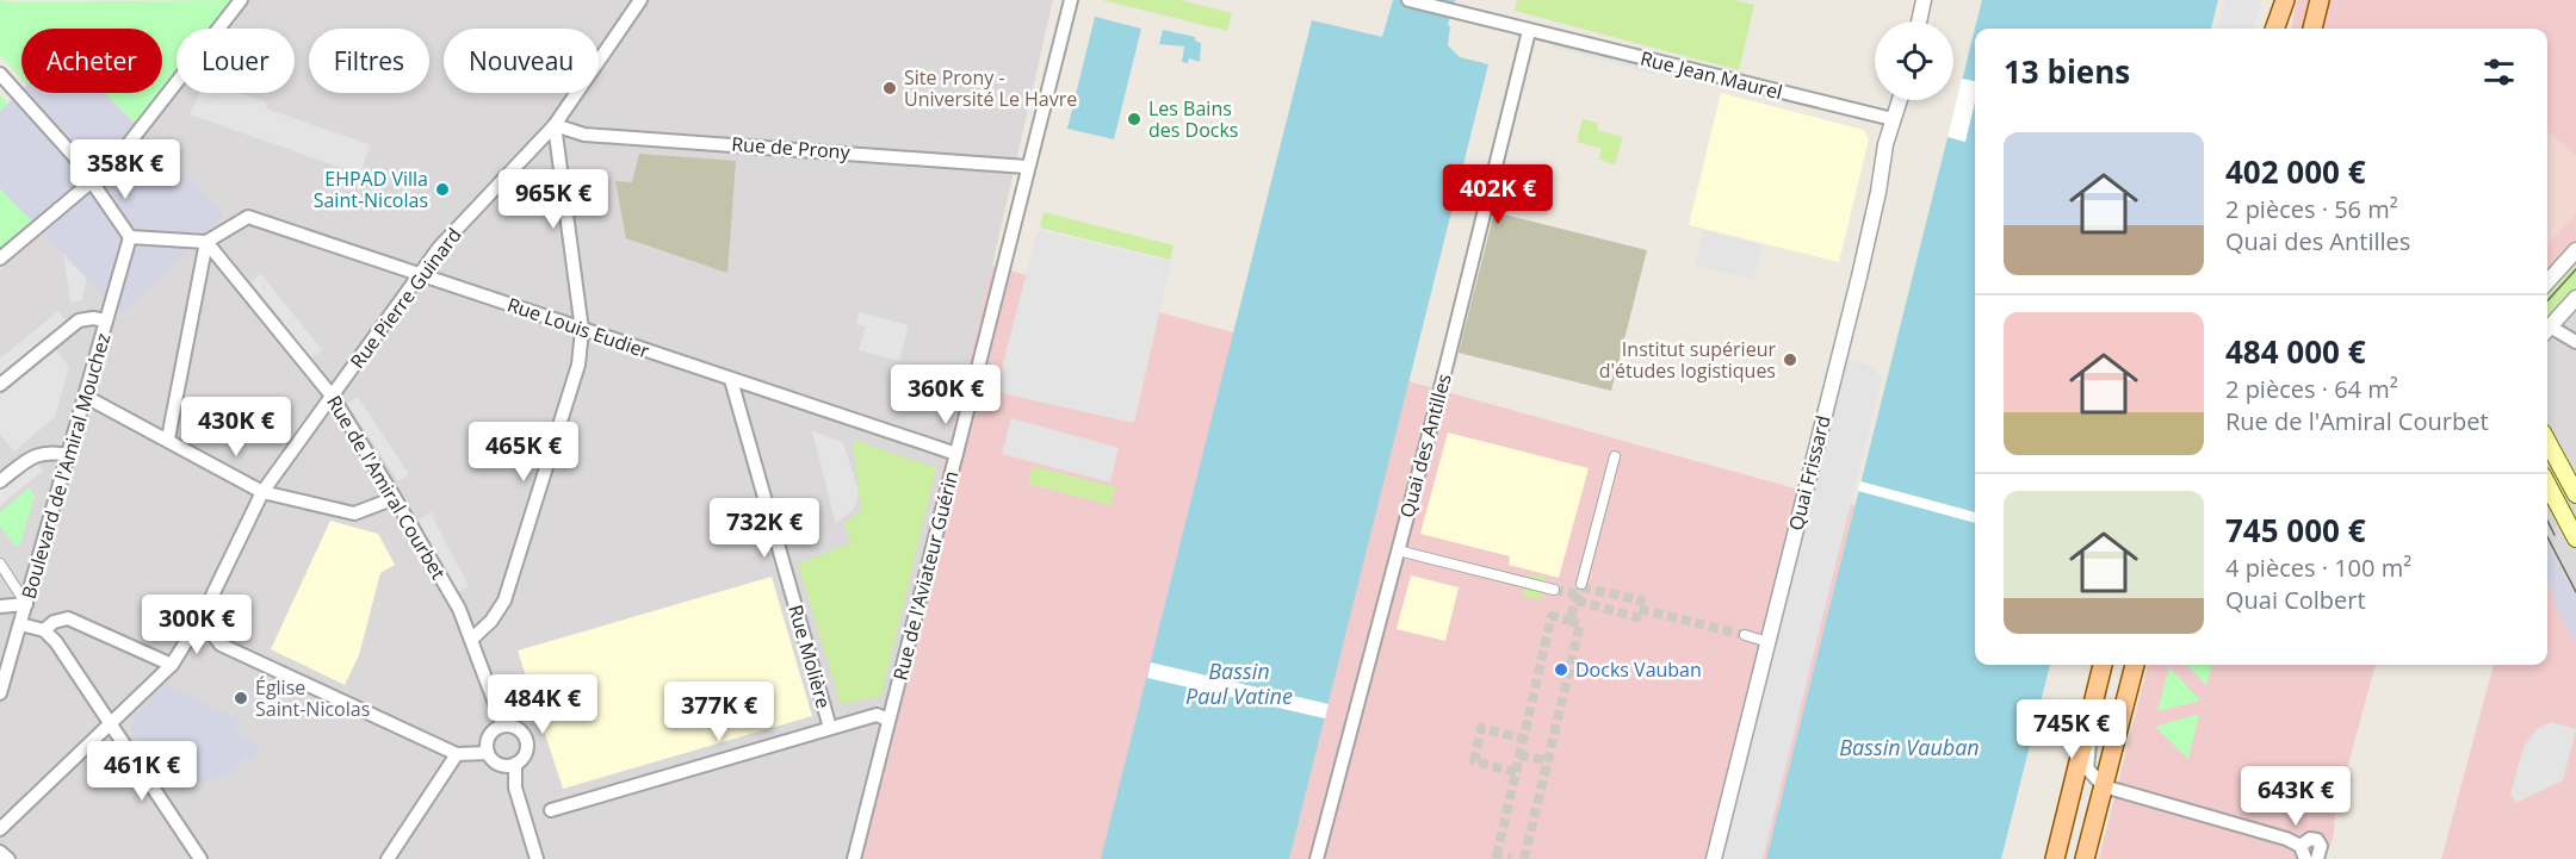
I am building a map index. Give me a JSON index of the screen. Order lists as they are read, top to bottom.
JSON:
{
  "streets": {
    "street": [
      "Rue Jean Maurel",
      "Rue de Prony",
      "Rue Pierre Guinard",
      "Rue Louis Eudier",
      "Quai des Antilles",
      "Boulevard de l'Amiral Mouchez",
      "Quai Frissard",
      "Rue de l'Amiral Courbet",
      "Rue de l'Aviateur Guérin",
      "Rue Molière"
    ]
  },
  "crossings": [
    ["Rue Jean Maurel", "Quai des Antilles"],
    ["Rue Jean Maurel", "Quai Frissard"],
    ["Rue de Prony", "Rue Pierre Guinard"],
    ["Rue de Prony", "Rue de l'Aviateur Guérin"],
    ["Rue Pierre Guinard", "Rue Louis Eudier"],
    ["Rue Pierre Guinard", "Rue de l'Amiral Courbet"],
    ["Rue Louis Eudier", "Rue de l'Amiral Courbet"],
    ["Rue Louis Eudier", "Rue de l'Aviateur Guérin"],
    ["Rue Louis Eudier", "Rue Molière"]
  ],
  "water": ["Bassin Paul Vatine", "Bassin Vauban"],
  "places": [
    "Site Prony - Université Le Havre",
    "Les Bains des Docks",
    "EHPAD Villa Saint-Nicolas",
    "Institut supérieur d'études logistiques",
    "Docks Vauban",
    "Église Saint-Nicolas"
  ],
  "page": {
    "chip": [
      "Acheter",
      "Louer",
      "Filtres",
      "Nouveau"
    ],
    "heading": "13 biens",
    "list": [
      {
        "name": "402 000 €",
        "note": "2 pièces · 56 m² · Quai des Antilles"
      },
      {
        "name": "484 000 €",
        "note": "2 pièces · 64 m² · Rue de l'Amiral Courbet"
      },
      {
        "name": "745 000 €",
        "note": "4 pièces · 100 m² · Quai Colbert"
      }
    ],
    "price": [
      "358K €",
      "402K €",
      "965K €",
      "360K €",
      "430K €",
      "465K €",
      "732K €",
      "300K €",
      "484K €",
      "377K €",
      "745K €",
      "461K €",
      "643K €"
    ]
  }
}
